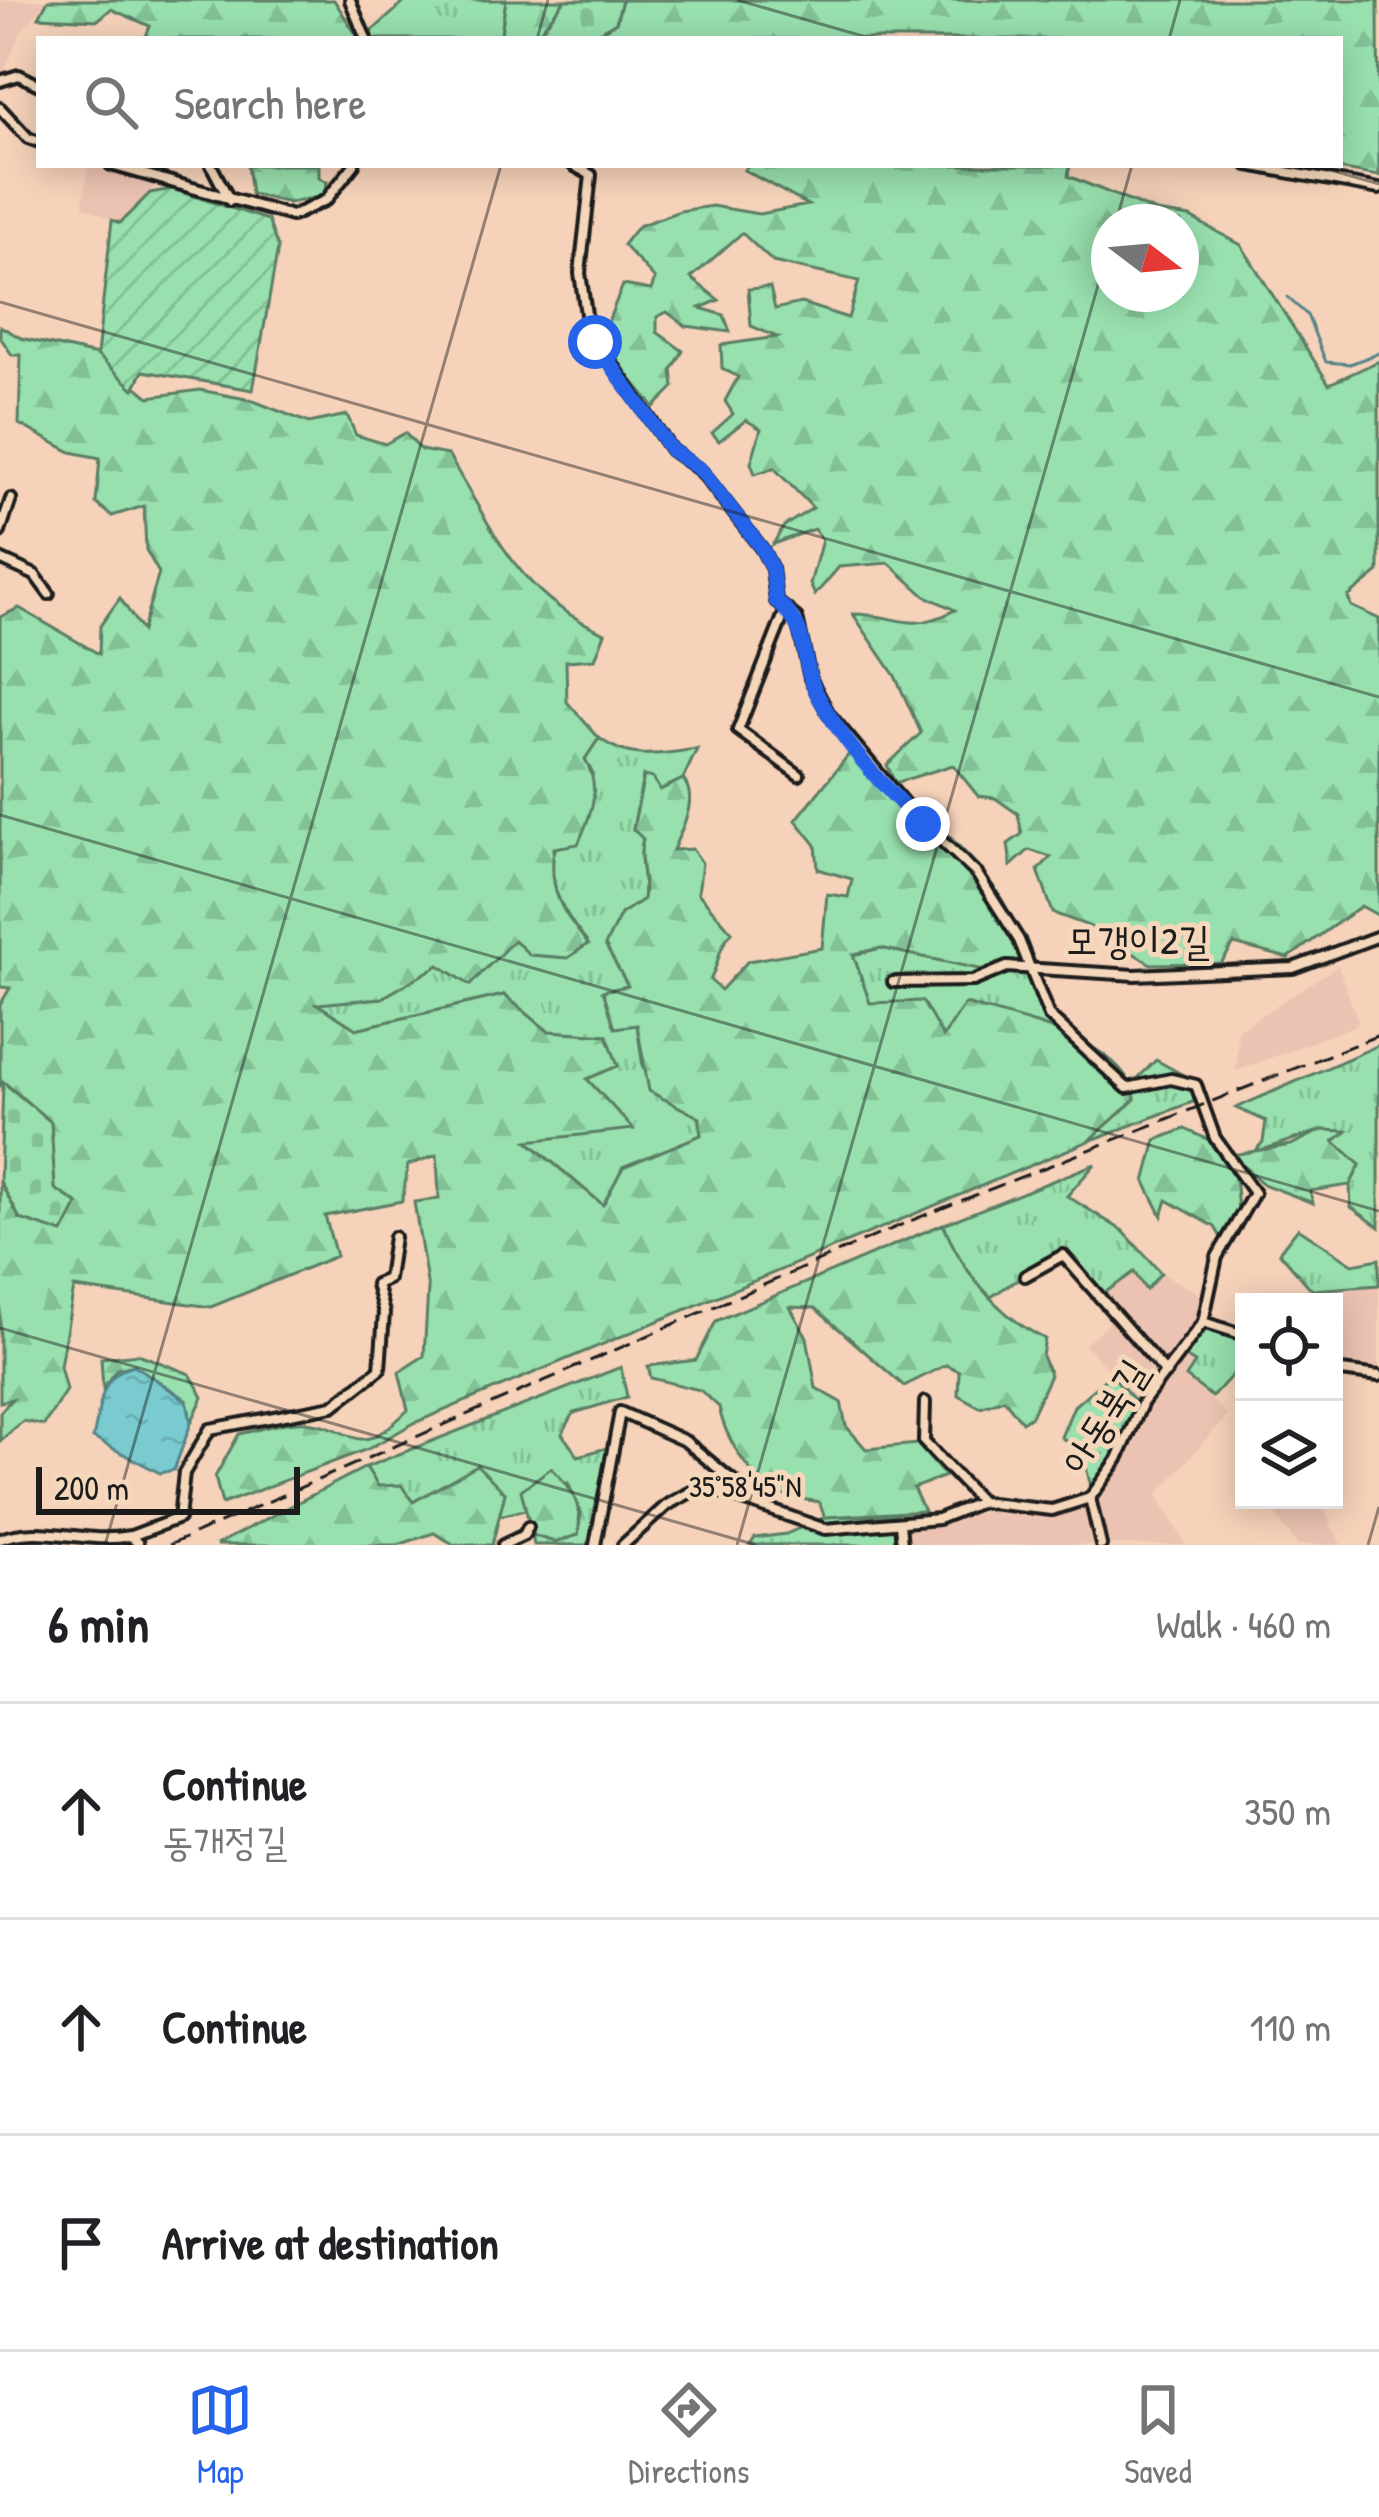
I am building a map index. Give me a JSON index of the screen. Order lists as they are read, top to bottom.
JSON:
{
  "streets": {
    "street": ["모갱이2길", "아동북길"]
  },
  "crossings": [
    ["모갱이2길", "아동북길"]
  ],
  "scale_bar": "200 m",
  "north": "right",
  "page": {
    "search": "Search here",
    "scale": "200 m",
    "heading": ["6 min", "Walk · 460 m"],
    "list": [
      ["Continue", "동개정길", "350 m"],
      ["Continue", "110 m"],
      "Arrive at destination"
    ],
    "nav": ["Map", "Directions", "Saved"]
  },
  "coordinates": ["35°58'45\"N"]
}
